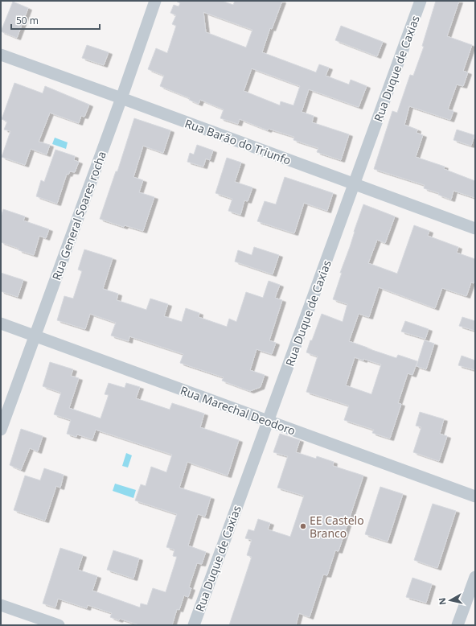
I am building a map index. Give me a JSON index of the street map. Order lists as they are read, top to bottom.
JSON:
{
  "streets": {
    "street": [
      "Rua Duque de Caxias",
      "Rua Barão do Triunfo",
      "Rua General Soares rocha",
      "Rua Marechal Deodoro"
    ]
  },
  "crossings": [
    ["Rua Duque de Caxias", "Rua Barão do Triunfo"],
    ["Rua Duque de Caxias", "Rua Marechal Deodoro"],
    ["Rua Barão do Triunfo", "Rua General Soares rocha"],
    ["Rua General Soares rocha", "Rua Marechal Deodoro"]
  ],
  "places": ["EE Castelo Branco"],
  "scale_bar": "50 m",
  "north": "left"
}
